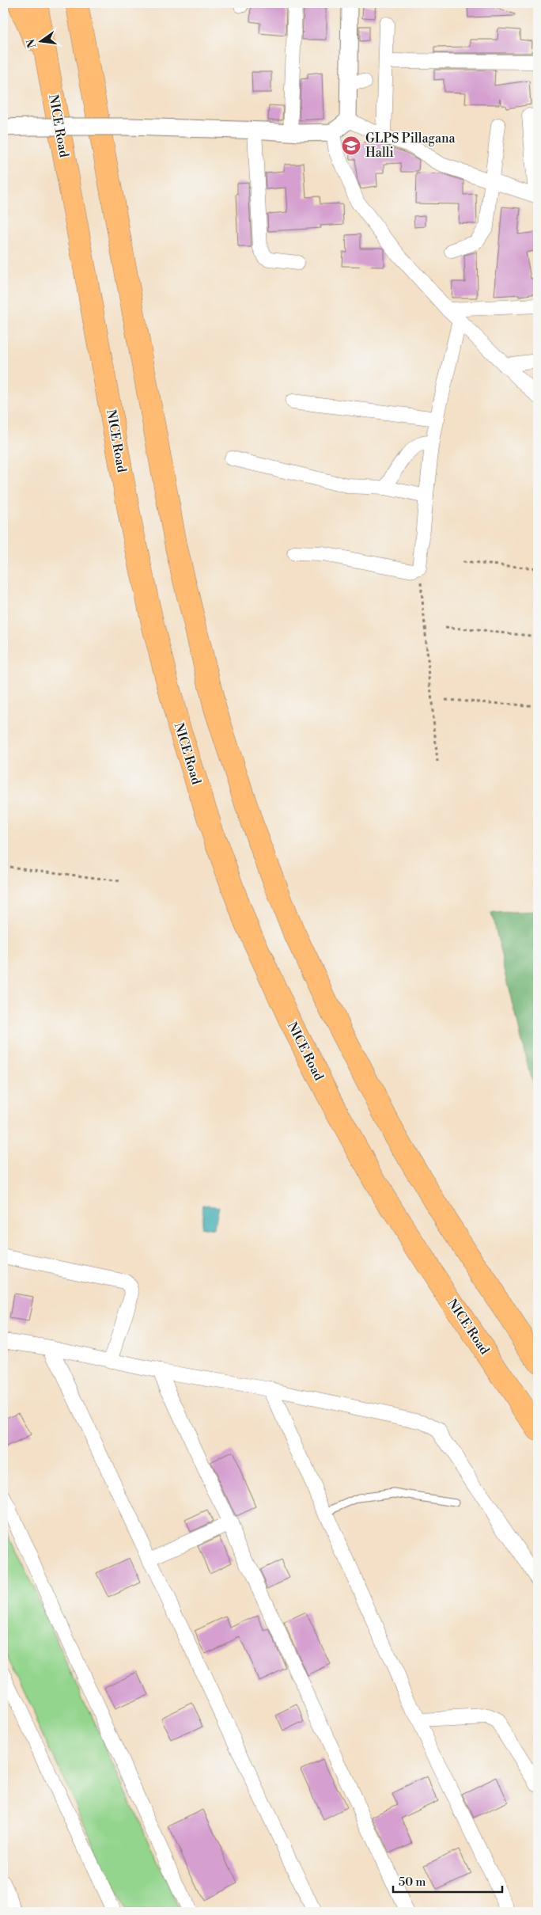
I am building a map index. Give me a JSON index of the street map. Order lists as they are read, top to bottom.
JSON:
{
  "streets": {
    "highway": ["NICE Road"]
  },
  "places": {
    "school or university": ["GLPS Pillagana Halli"]
  },
  "scale_bar": "50 m",
  "north": "left"
}
